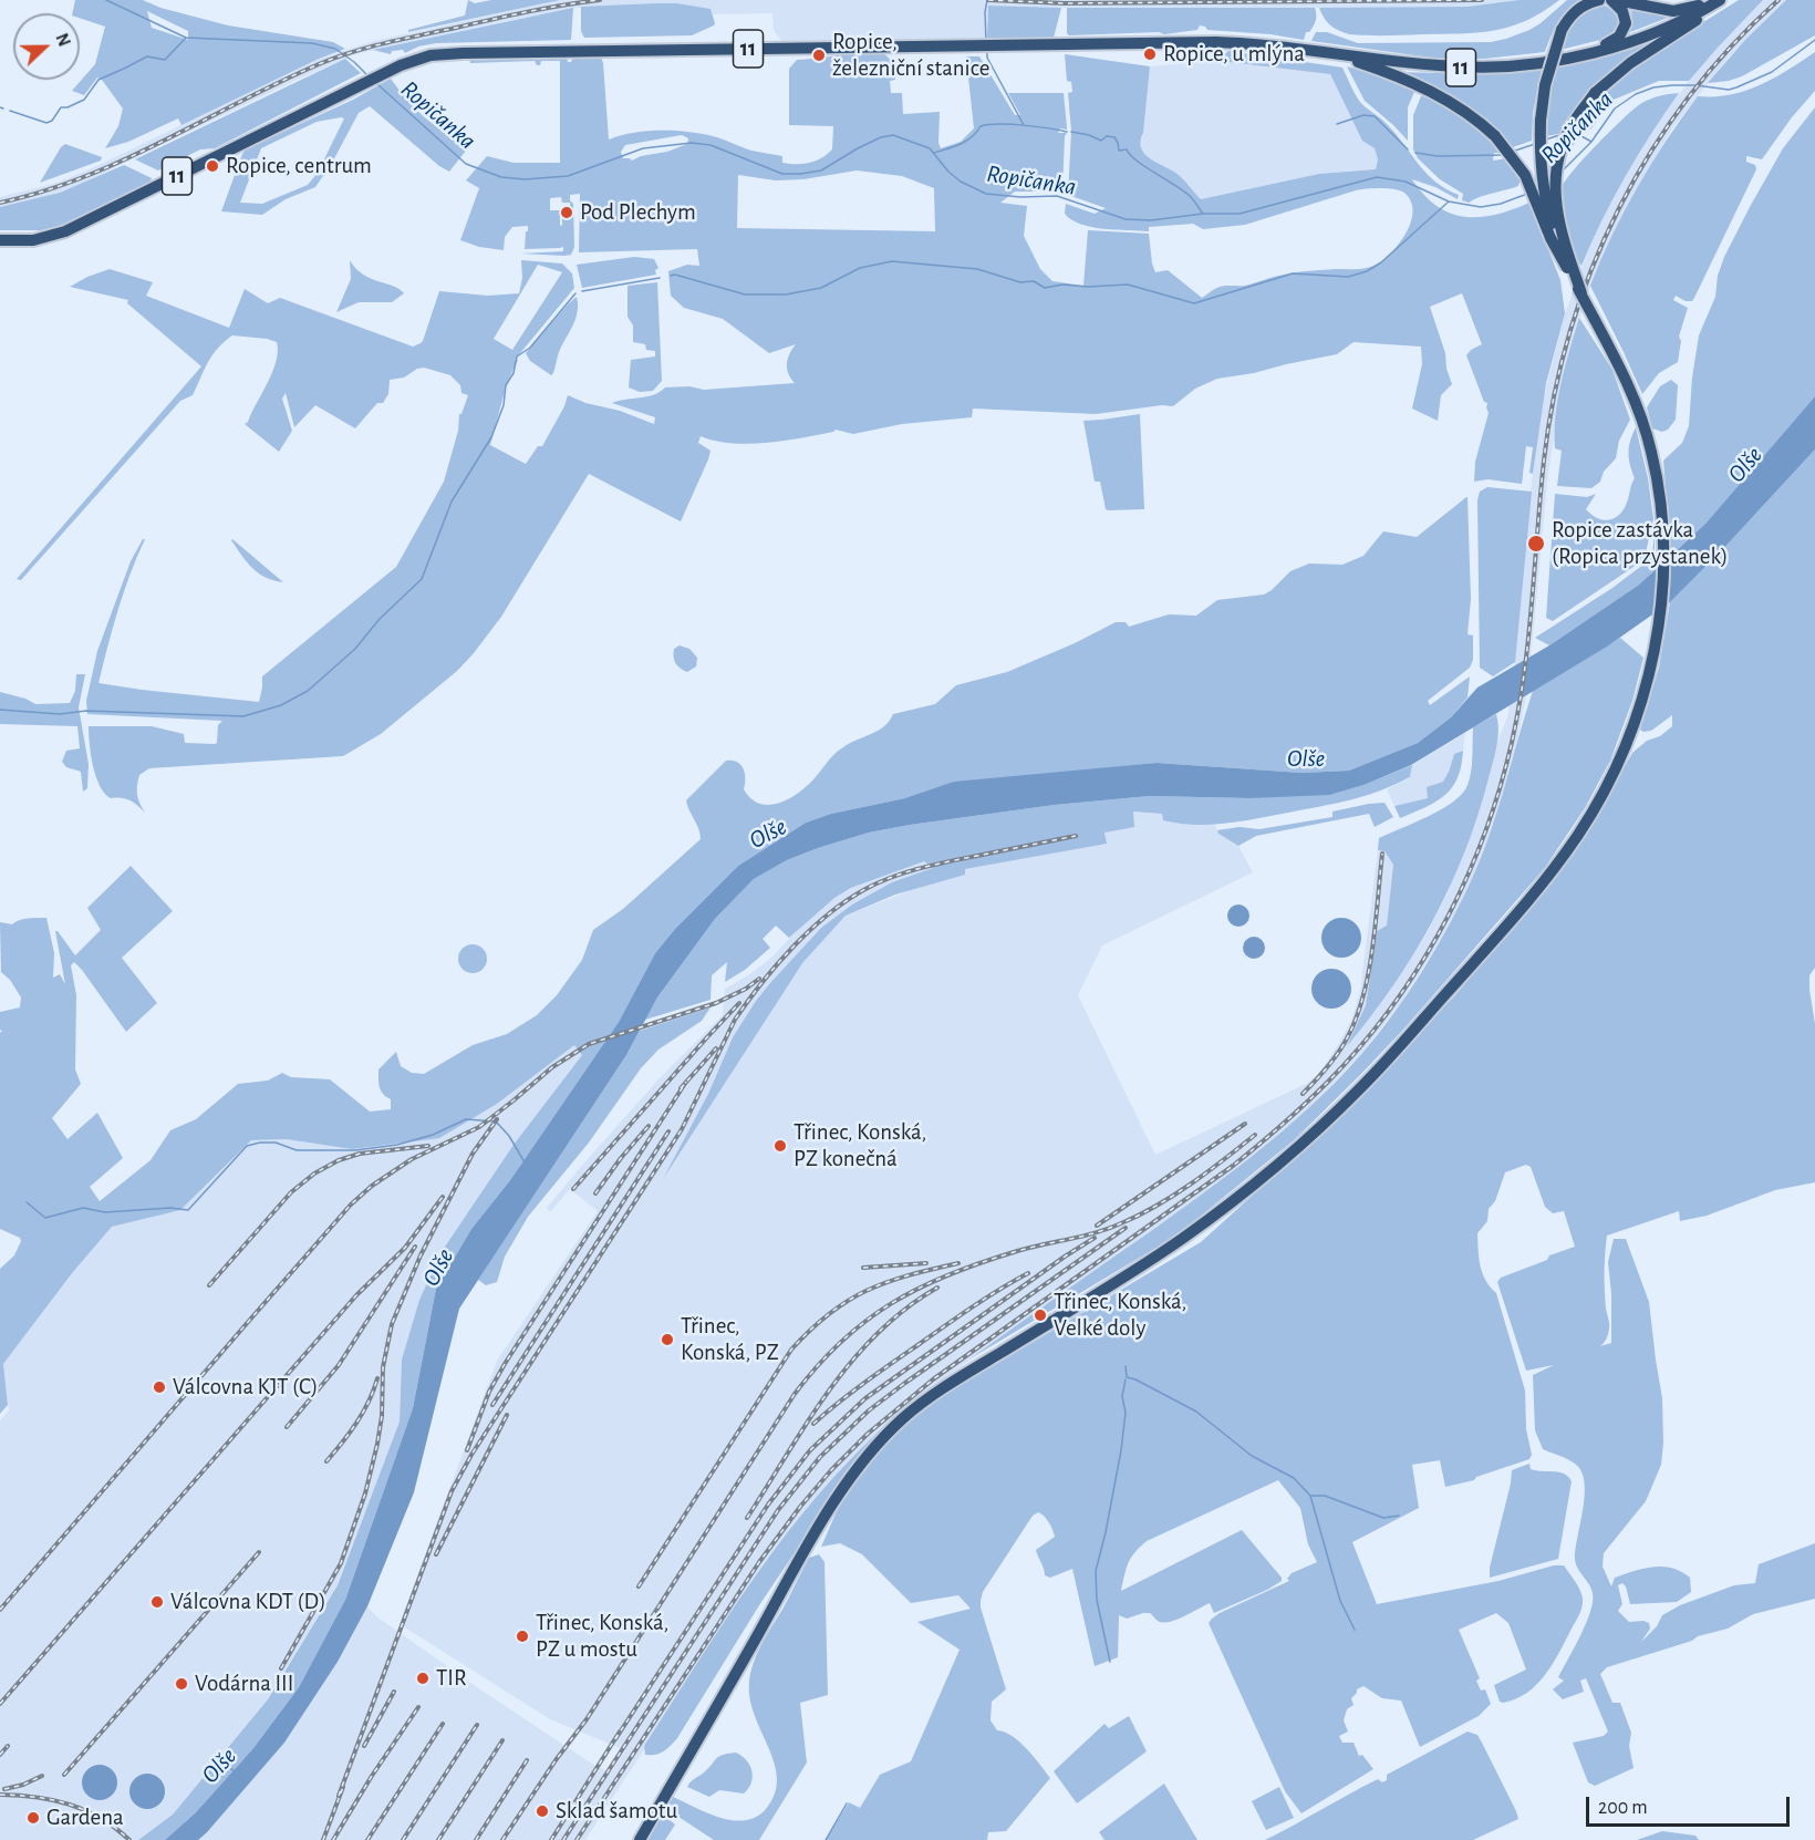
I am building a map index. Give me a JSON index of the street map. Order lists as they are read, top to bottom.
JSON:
{
  "streets": {
    "main road": ["11"]
  },
  "water": ["Ropičanka", "Olše"],
  "places": [
    "Ropice, u mlýna",
    "Ropice, železniční stanice",
    "Ropice, centrum",
    "Pod Plechym",
    "Ropice zastávka (Ropica przystanek)",
    "Třinec, Konská, PZ konečná",
    "Třinec, Konská, Velké doly",
    "Třinec, Konská, PZ",
    "Válcovna KJT (C)",
    "Válcovna KDT (D)",
    "Třinec, Konská, PZ u mostu",
    "TIR",
    "Vodárna III",
    "Sklad šamotu",
    "Gardena"
  ],
  "scale_bar": "200 m",
  "north": "right"
}
